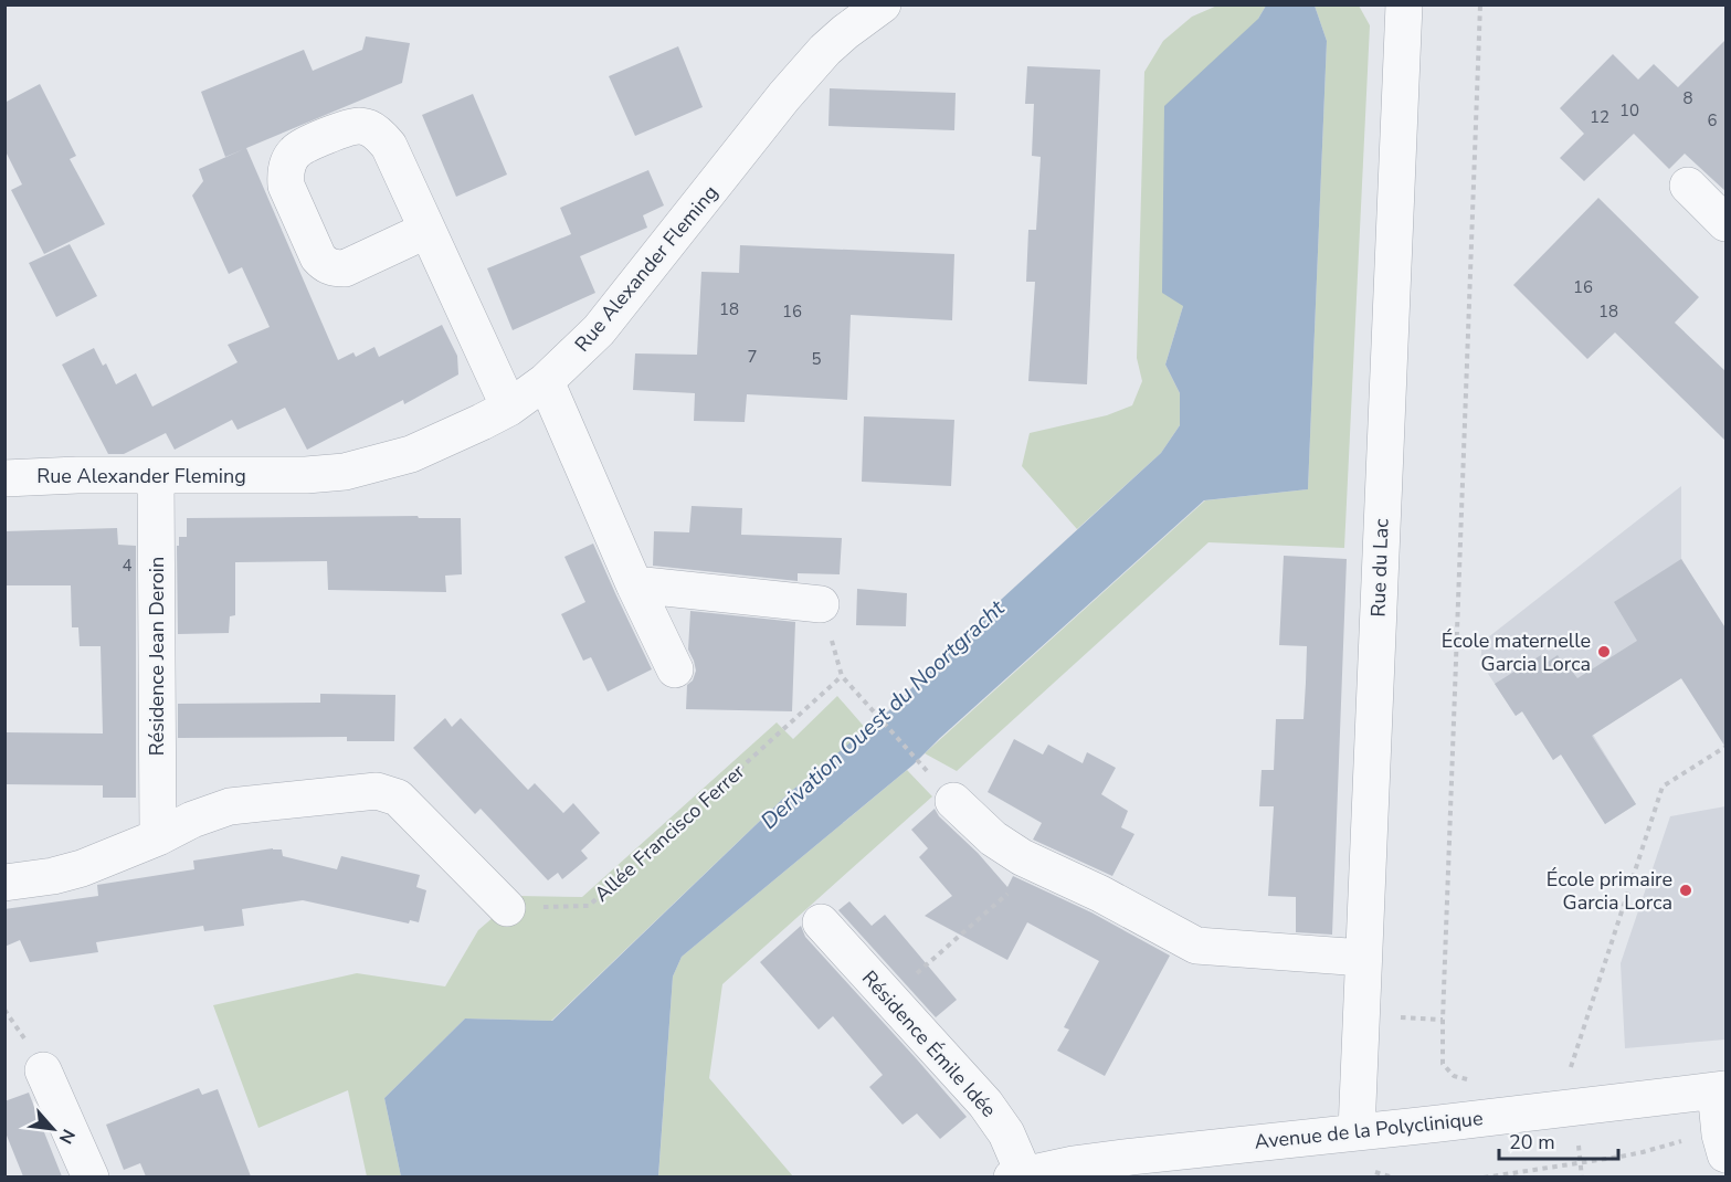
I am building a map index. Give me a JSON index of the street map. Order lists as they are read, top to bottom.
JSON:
{
  "streets": {
    "street": [
      "Rue Alexander Fleming",
      "Rue du Lac",
      "Résidence Jean Deroin",
      "Résidence Émile Idée",
      "Avenue de la Polyclinique"
    ],
    "path": ["Allée Francisco Ferrer"]
  },
  "crossings": [
    ["Rue Alexander Fleming", "Résidence Jean Deroin"],
    ["Rue du Lac", "Avenue de la Polyclinique"],
    ["Résidence Émile Idée", "Avenue de la Polyclinique"]
  ],
  "water": ["Derivation Ouest du Noortgracht"],
  "places": ["École maternelle Garcia Lorca", "École primaire Garcia Lorca"],
  "house_numbers": [
    "8",
    "10",
    "12",
    "6",
    "16",
    "18",
    "16",
    "18",
    "7",
    "5",
    "4"
  ],
  "scale_bar": "20 m",
  "north": "bottom right"
}
